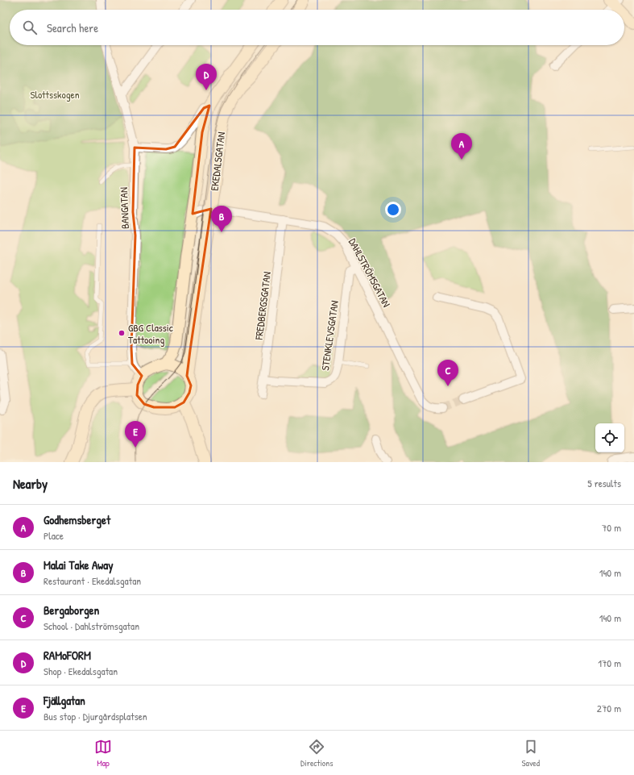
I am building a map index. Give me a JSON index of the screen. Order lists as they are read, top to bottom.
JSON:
{
  "streets": {
    "street": [
      "EKEDALSGATAN",
      "BANGATAN",
      "DAHLSTRÖMSGATAN",
      "FREDBERGSGATAN",
      "STENKLEVSGATAN"
    ]
  },
  "crossings": [
    ["EKEDALSGATAN", "BANGATAN"],
    ["EKEDALSGATAN", "DAHLSTRÖMSGATAN"],
    ["DAHLSTRÖMSGATAN", "FREDBERGSGATAN"],
    ["DAHLSTRÖMSGATAN", "STENKLEVSGATAN"],
    ["FREDBERGSGATAN", "STENKLEVSGATAN"]
  ],
  "parks": ["Slottsskogen"],
  "places": ["GBG Classic Tattooing"],
  "page": {
    "search": "Search here",
    "pins": [
      "D",
      "A",
      "B",
      "C",
      "E"
    ],
    "heading": ["Nearby", "5 results"],
    "list": [
      {
        "mark": "A",
        "name": "Godhemsberget",
        "note": "Place",
        "value": "70 m"
      },
      {
        "mark": "B",
        "name": "Malai Take Away",
        "note": "Restaurant · Ekedalsgatan",
        "value": "140 m"
      },
      {
        "mark": "C",
        "name": "Bergaborgen",
        "note": "School · Dahlströmsgatan",
        "value": "140 m"
      },
      {
        "mark": "D",
        "name": "RAMoFORM",
        "note": "Shop · Ekedalsgatan",
        "value": "170 m"
      },
      {
        "mark": "E",
        "name": "Fjällgatan",
        "note": "Bus stop · Djurgårdsplatsen",
        "value": "270 m"
      }
    ],
    "nav": ["Map", "Directions", "Saved"]
  }
}
